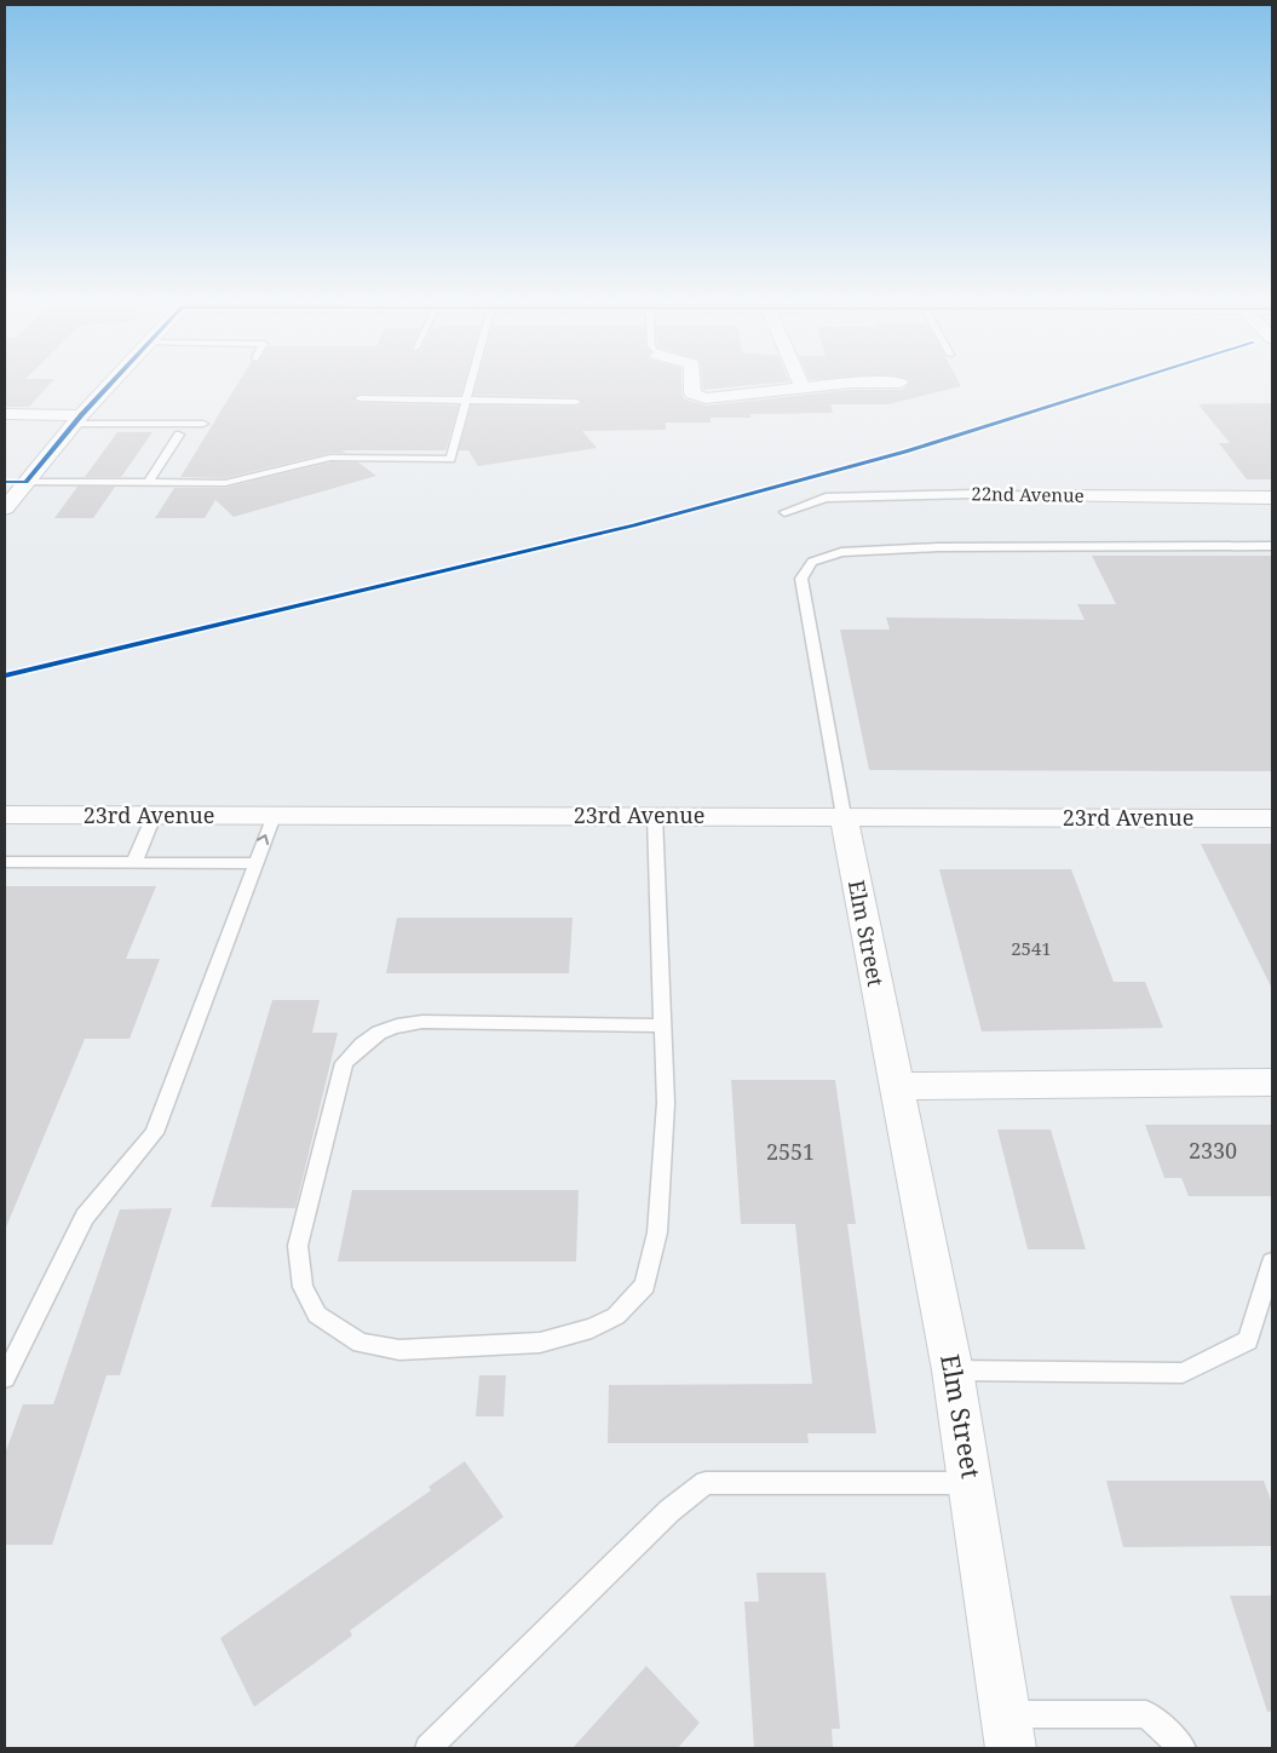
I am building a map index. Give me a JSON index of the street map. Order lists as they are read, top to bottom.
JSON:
{
  "streets": {
    "street": ["22nd Avenue", "23rd Avenue", "Elm Street"]
  },
  "crossings": [
    ["23rd Avenue", "Elm Street"]
  ],
  "house_numbers": ["2541", "2330", "2551"]
}
